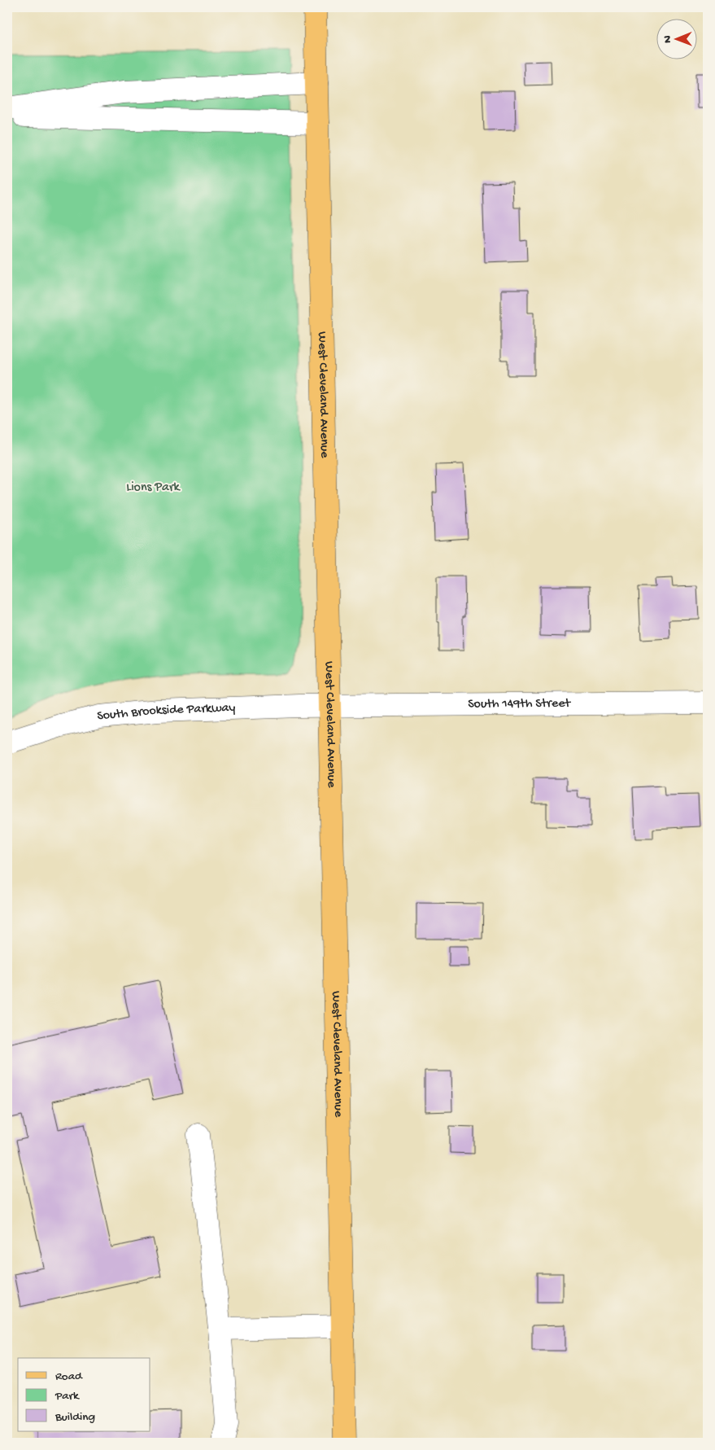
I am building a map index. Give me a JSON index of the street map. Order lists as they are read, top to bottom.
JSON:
{
  "streets": {
    "main road": ["West Cleveland Avenue"],
    "street": ["South 149th Street", "South Brookside Parkway"]
  },
  "crossings": [
    ["West Cleveland Avenue", "South 149th Street"],
    ["West Cleveland Avenue", "South Brookside Parkway"],
    ["South 149th Street", "South Brookside Parkway"]
  ],
  "parks": ["Lions Park"],
  "legend": ["Road", "Park", "Building"],
  "north": "left"
}
